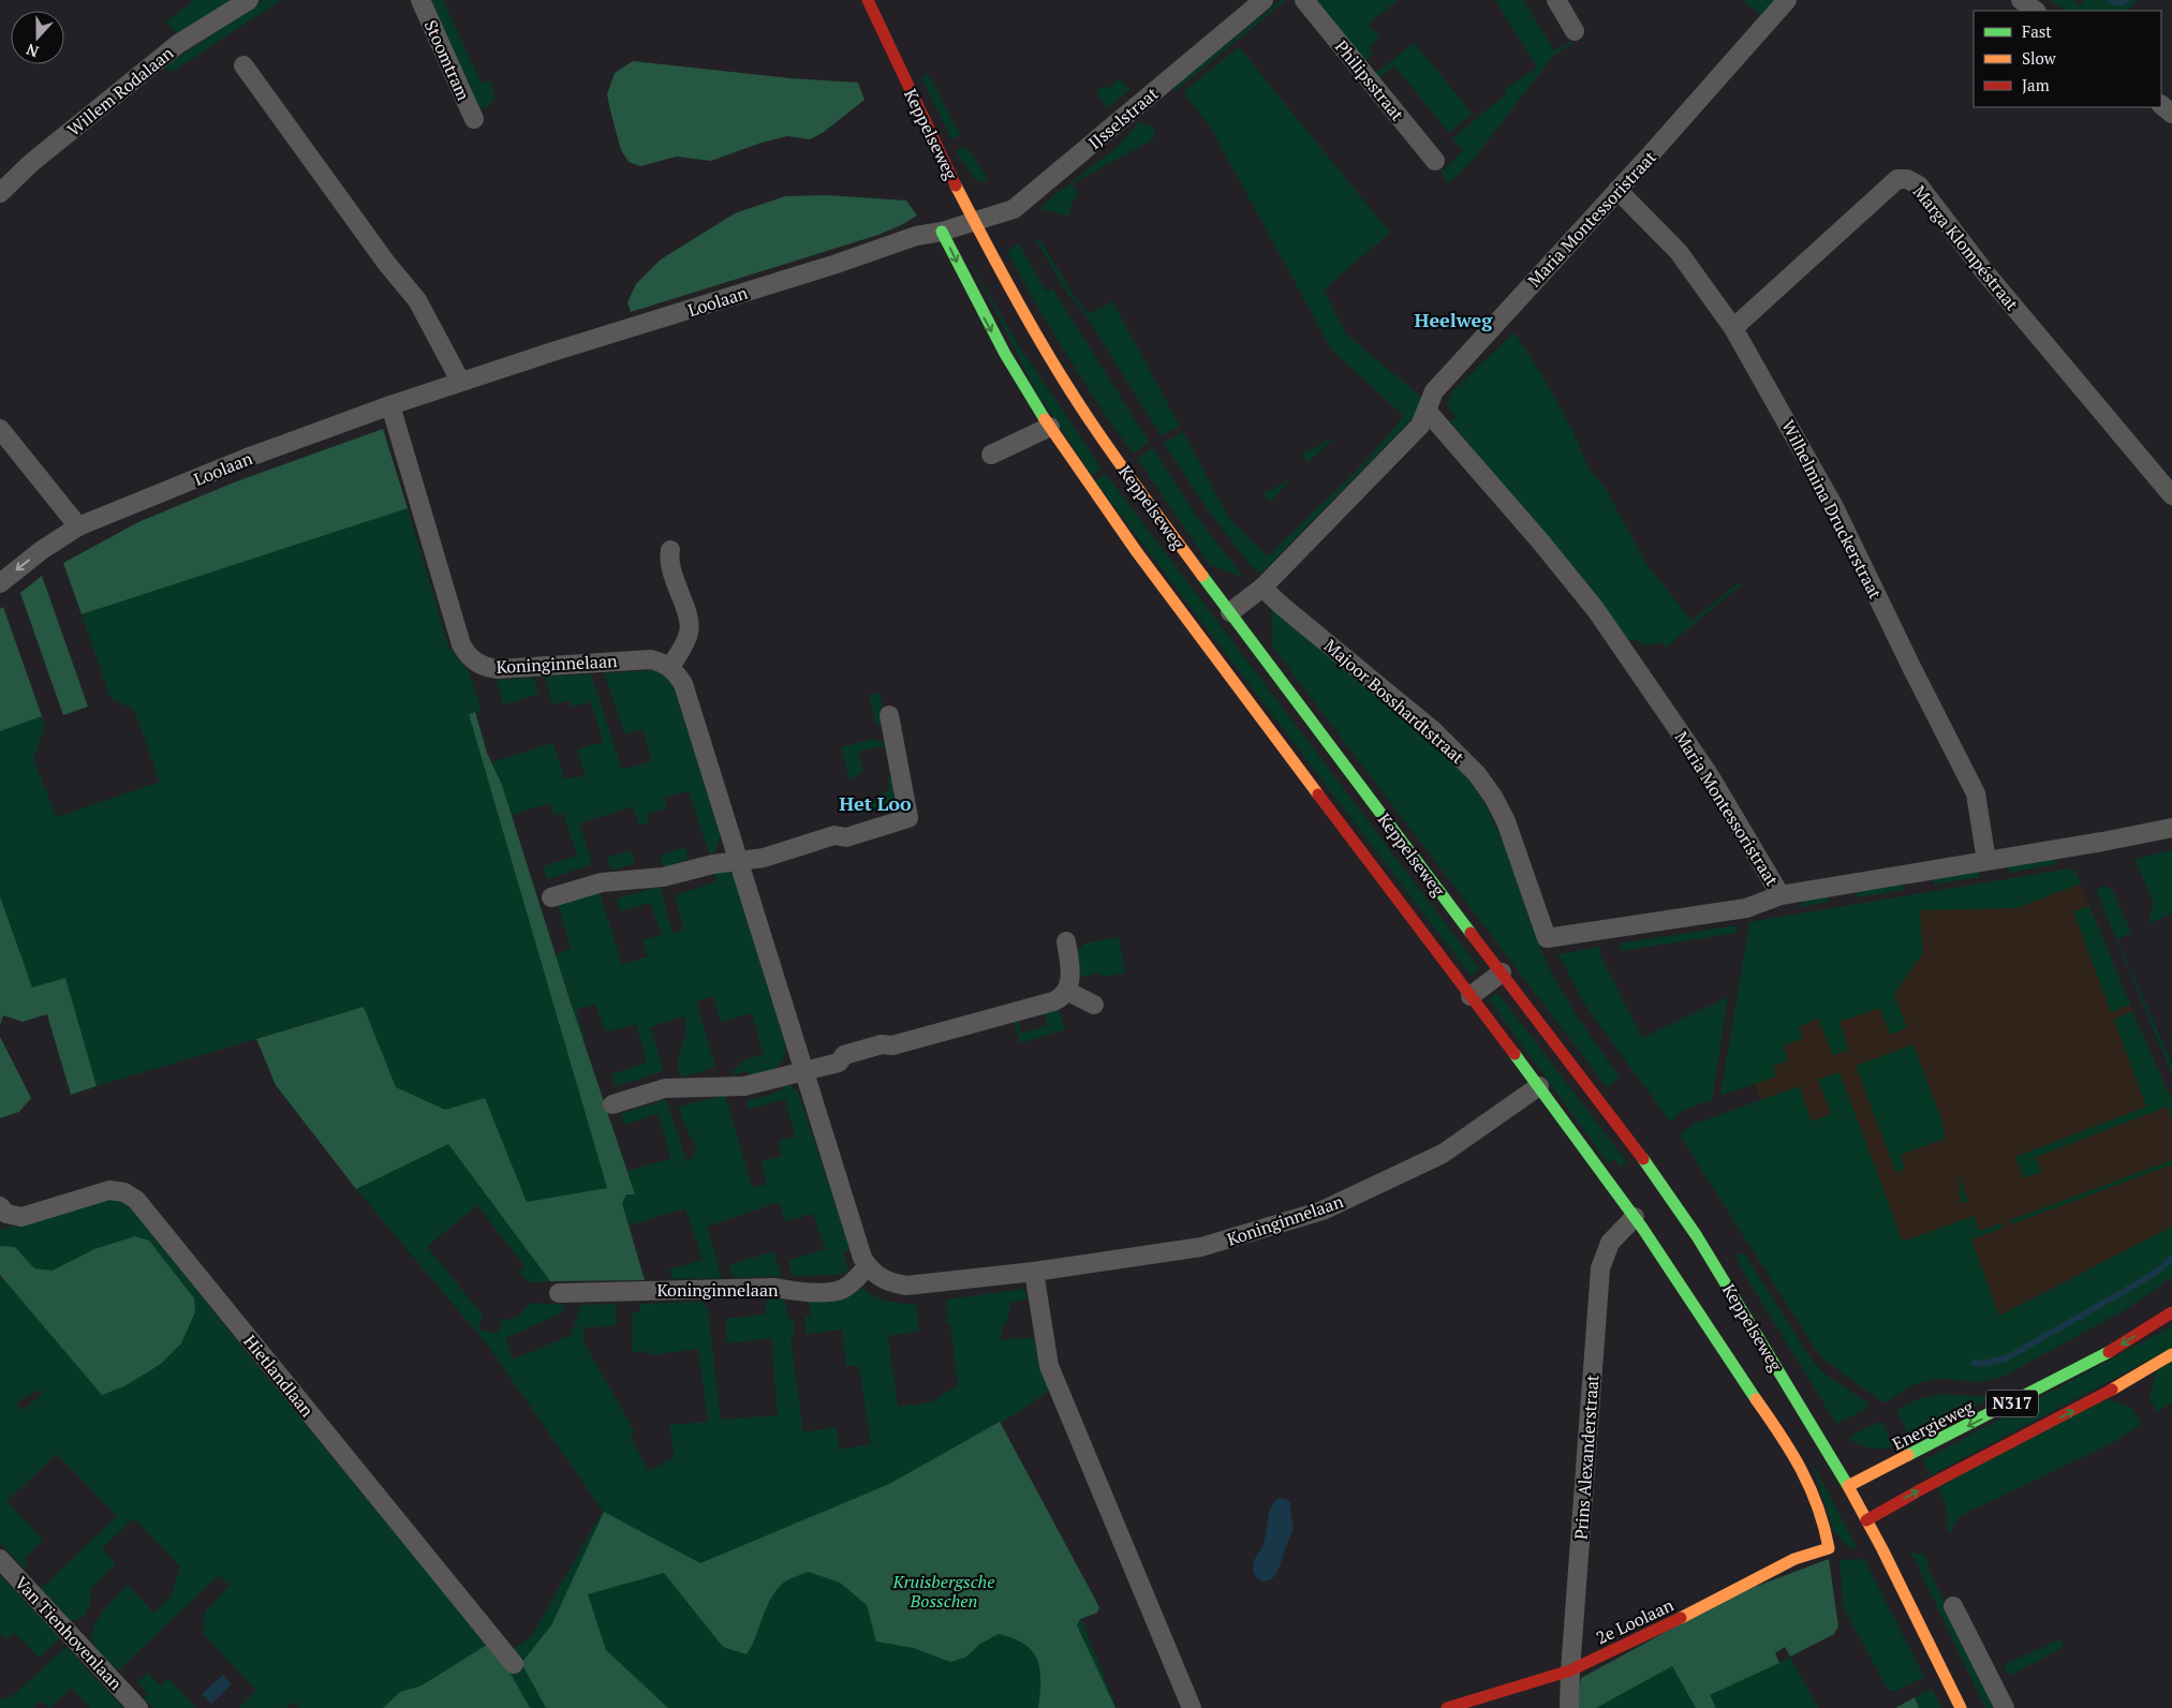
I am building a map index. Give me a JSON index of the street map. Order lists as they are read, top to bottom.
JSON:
{
  "streets": {
    "main road": [
      "Keppelseweg",
      "N317",
      "Energieweg",
      "2e Loolaan"
    ],
    "street": [
      "Stoomtram",
      "Philipsstraat",
      "Willem Rodalaan",
      "IJsselstraat",
      "Maria Montessoristraat",
      "Marga Klompéstraat",
      "Loolaan",
      "Wilhelmina Druckerstraat",
      "Koninginnelaan",
      "Majoor Bosshardtstraat",
      "Hietlandlaan",
      "Prins Alexanderstraat",
      "Van Tienhovenlaan"
    ]
  },
  "crossings": [
    ["IJsselstraat", "Keppelseweg"],
    ["IJsselstraat", "Loolaan"],
    ["Keppelseweg", "Maria Montessoristraat"],
    ["Keppelseweg", "Loolaan"],
    ["Keppelseweg", "Koninginnelaan"],
    ["Keppelseweg", "N317"],
    ["Keppelseweg", "Energieweg"],
    ["Keppelseweg", "Prins Alexanderstraat"],
    ["Keppelseweg", "2e Loolaan"],
    ["Maria Montessoristraat", "Wilhelmina Druckerstraat"],
    ["Maria Montessoristraat", "Majoor Bosshardtstraat"],
    ["Marga Klompéstraat", "Wilhelmina Druckerstraat"],
    ["Loolaan", "Koninginnelaan"],
    ["Prins Alexanderstraat", "2e Loolaan"]
  ],
  "districts": ["Heelweg", "Het Loo"],
  "parks": ["Kruisbergsche Bosschen"],
  "legend": ["Fast", "Slow", "Jam"],
  "north": "bottom"
}
